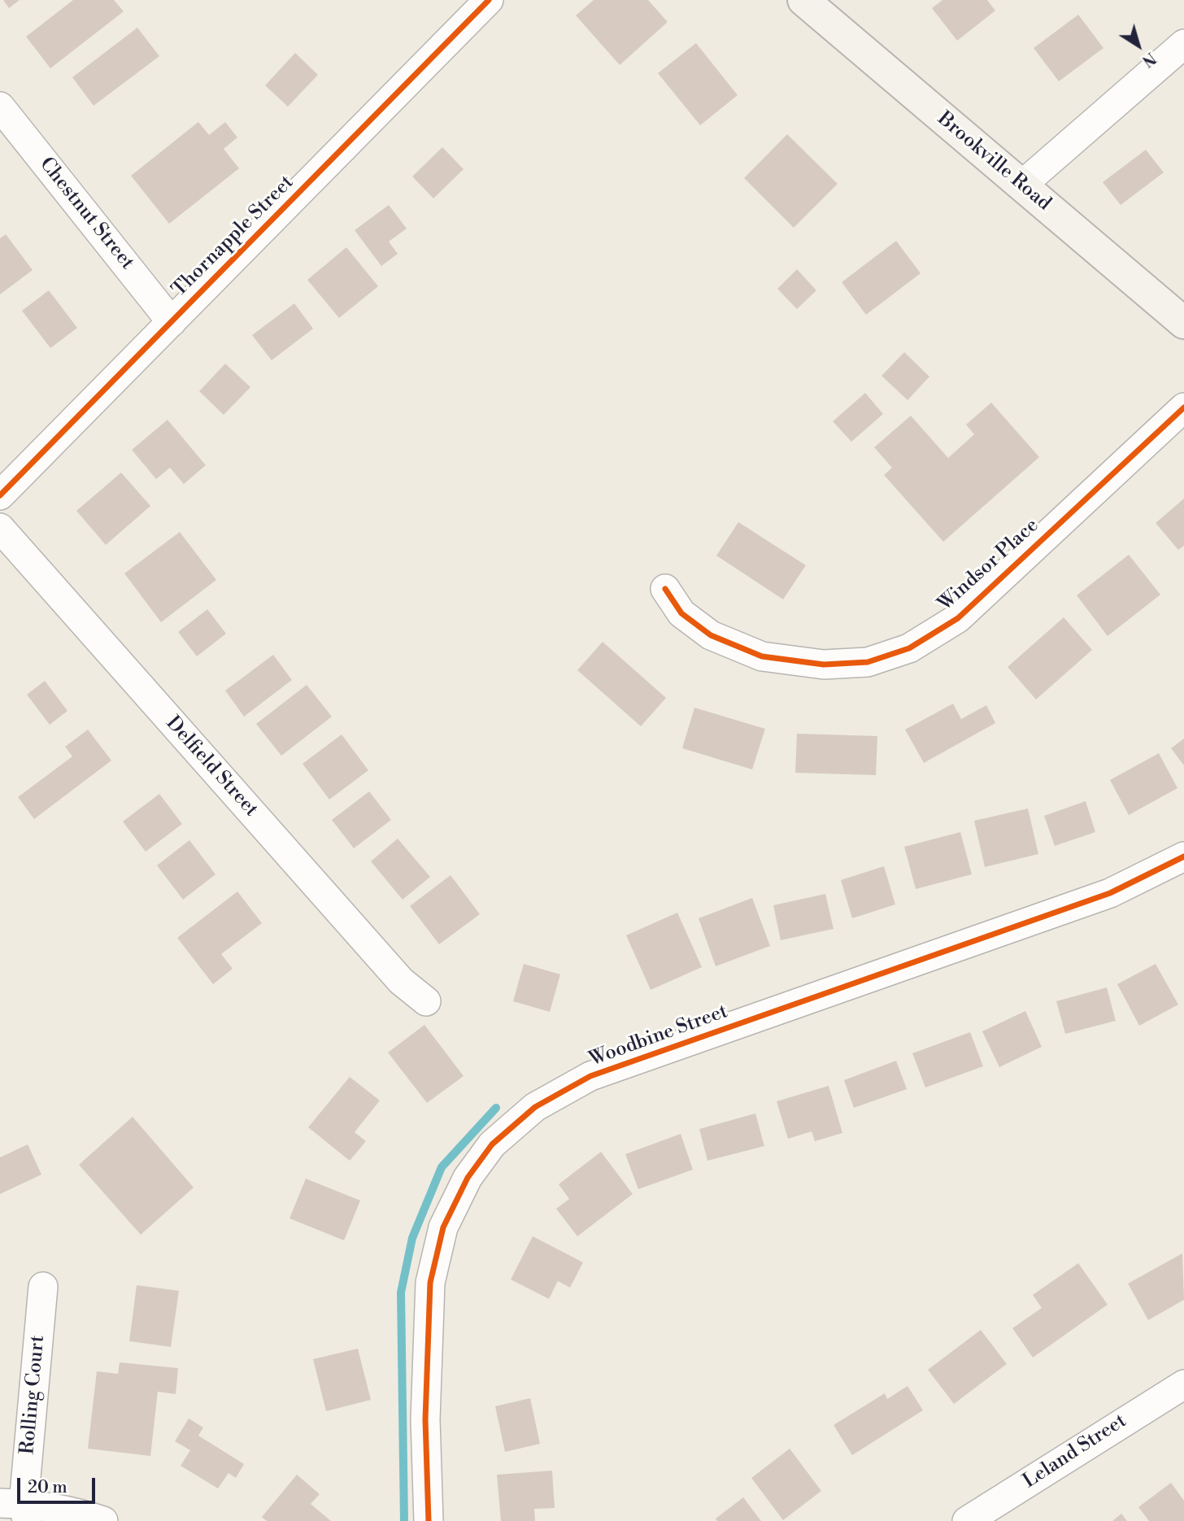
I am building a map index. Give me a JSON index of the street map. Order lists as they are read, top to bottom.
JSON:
{
  "streets": {
    "main road": ["Brookville Road"],
    "street": [
      "Chestnut Street",
      "Thornapple Street",
      "Windsor Place",
      "Delfield Street",
      "Woodbine Street",
      "Rolling Court",
      "Leland Street"
    ]
  },
  "crossings": [
    ["Chestnut Street", "Thornapple Street"]
  ],
  "scale_bar": "20 m",
  "north": "bottom right"
}
